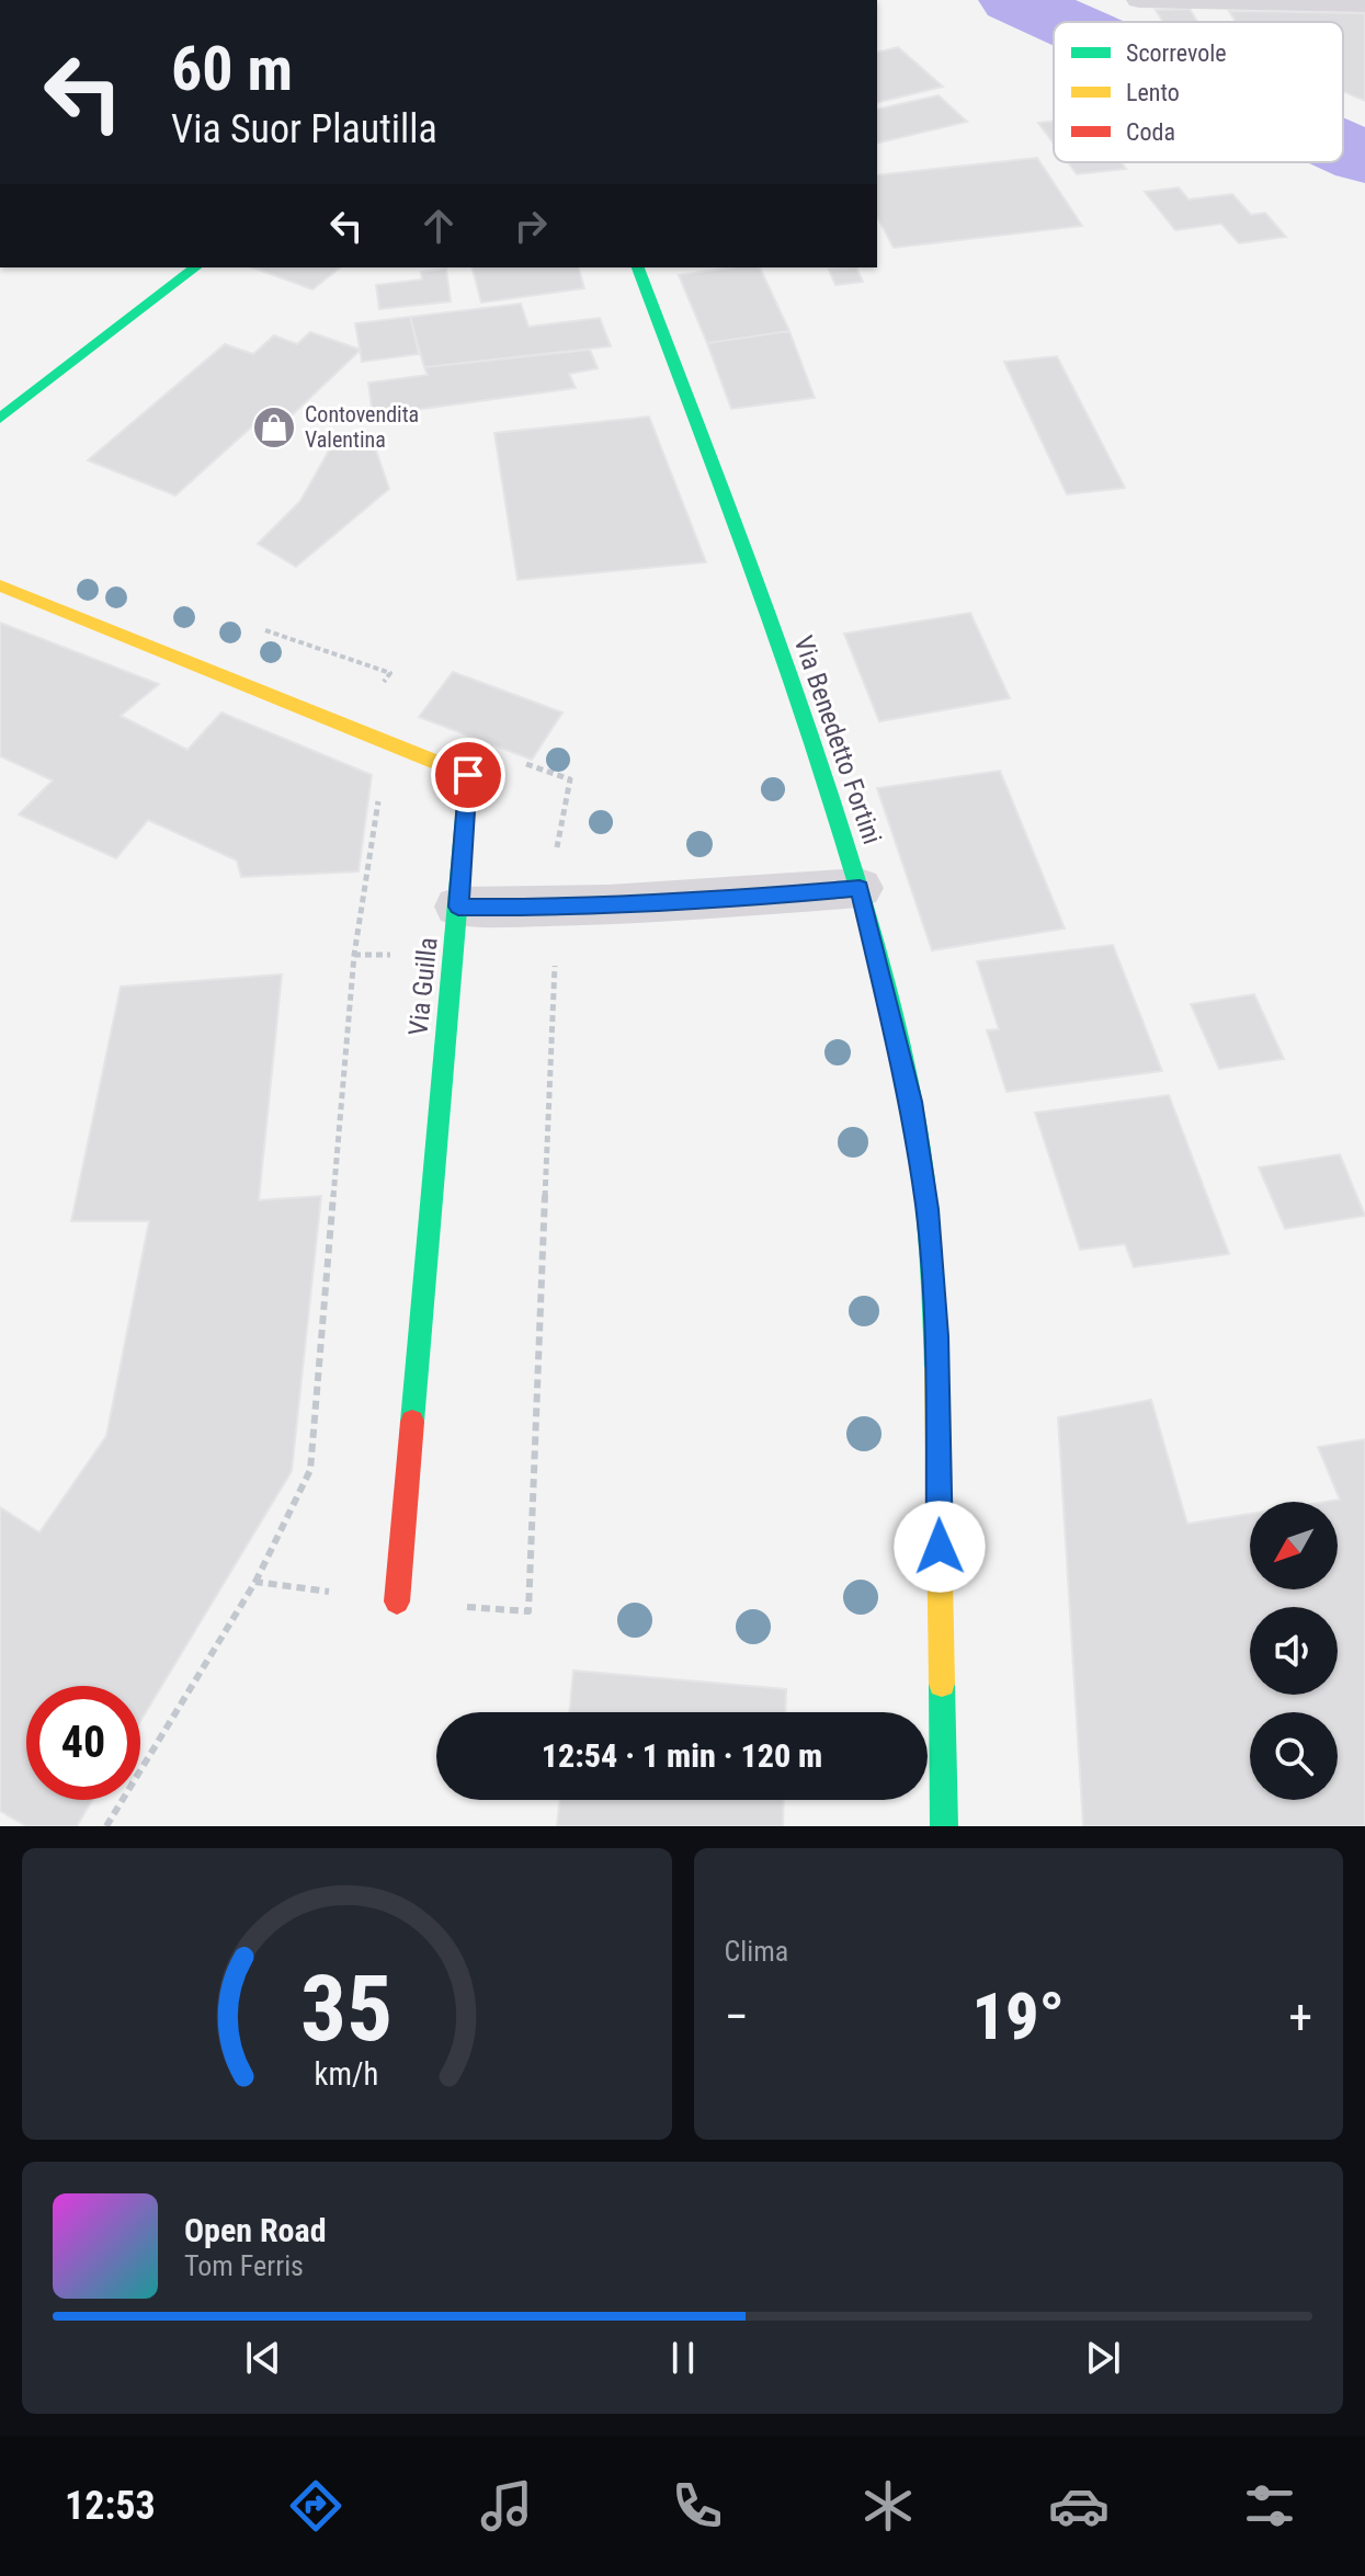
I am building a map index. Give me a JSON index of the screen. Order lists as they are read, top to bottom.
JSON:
{
  "streets": {
    "street": ["Via Benedetto Fortini", "Via Guilla"]
  },
  "places": {
    "shop": ["Contovendita Valentina"]
  },
  "legend": ["Scorrevole", "Lento", "Coda"],
  "north": "bottom left",
  "page": {
    "turn": ["60 m", "Via Suor Plautilla"],
    "limit": "40",
    "trip": "12:54 · 1 min · 120 m",
    "tile": "Clima",
    "heat": ["−", "19°", "+"],
    "song": ["Open Road", "Tom Ferris"],
    "tabs": "12:53",
    "gauge": ["35", "km/h"]
  }
}
